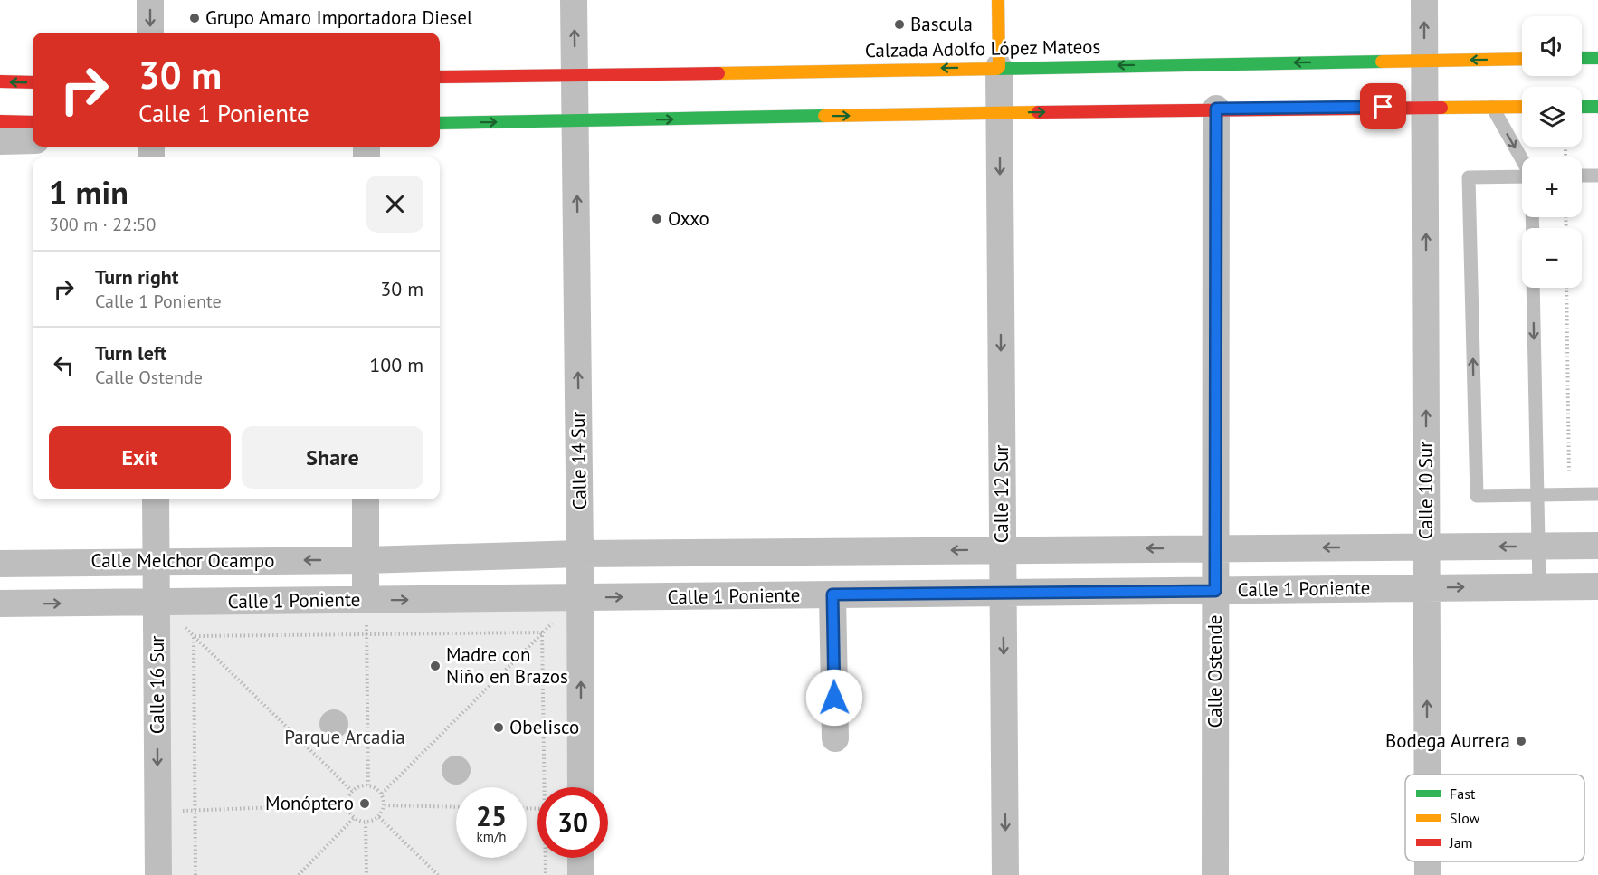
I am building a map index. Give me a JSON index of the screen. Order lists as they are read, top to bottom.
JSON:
{
  "streets": {
    "main road": ["Calzada Adolfo López Mateos"],
    "street": [
      "Calle 14 Sur",
      "Calle 10 Sur",
      "Calle 12 Sur",
      "Calle Melchor Ocampo",
      "Calle 1 Poniente",
      "Calle Ostende",
      "Calle 16 Sur"
    ]
  },
  "crossings": [
    ["Calzada Adolfo López Mateos", "Calle 14 Sur"],
    ["Calzada Adolfo López Mateos", "Calle 10 Sur"],
    ["Calzada Adolfo López Mateos", "Calle 12 Sur"],
    ["Calle 14 Sur", "Calle 1 Poniente"],
    ["Calle 10 Sur", "Calle 1 Poniente"],
    ["Calle 12 Sur", "Calle 1 Poniente"],
    ["Calle Melchor Ocampo", "Calle 16 Sur"],
    ["Calle 1 Poniente", "Calle Ostende"],
    ["Calle 1 Poniente", "Calle 16 Sur"]
  ],
  "one_way": [
    "Calle 14 Sur",
    "Calle 10 Sur",
    "Calle 12 Sur",
    "Calle Melchor Ocampo",
    "Calle 16 Sur"
  ],
  "parks": ["Parque Arcadia"],
  "places": [
    "Grupo Amaro Importadora Diesel",
    "Bascula",
    "Oxxo",
    "Madre con Niño en Brazos",
    "Obelisco",
    "Bodega Aurrera",
    "Monóptero"
  ],
  "legend": ["Fast", "Slow", "Jam"],
  "page": {
    "map_buttons": ["+", "−"],
    "turn": ["30 m", "Calle 1 Poniente"],
    "heading": ["1 min", "300 m · 22:50"],
    "list": [
      {
        "name": "Turn right",
        "note": "Calle 1 Poniente",
        "value": "30 m"
      },
      {
        "name": "Turn left",
        "note": "Calle Ostende",
        "value": "100 m"
      }
    ],
    "buttons": ["Exit", "Share"],
    "speed": "25 km/h",
    "limit": "30"
  }
}
